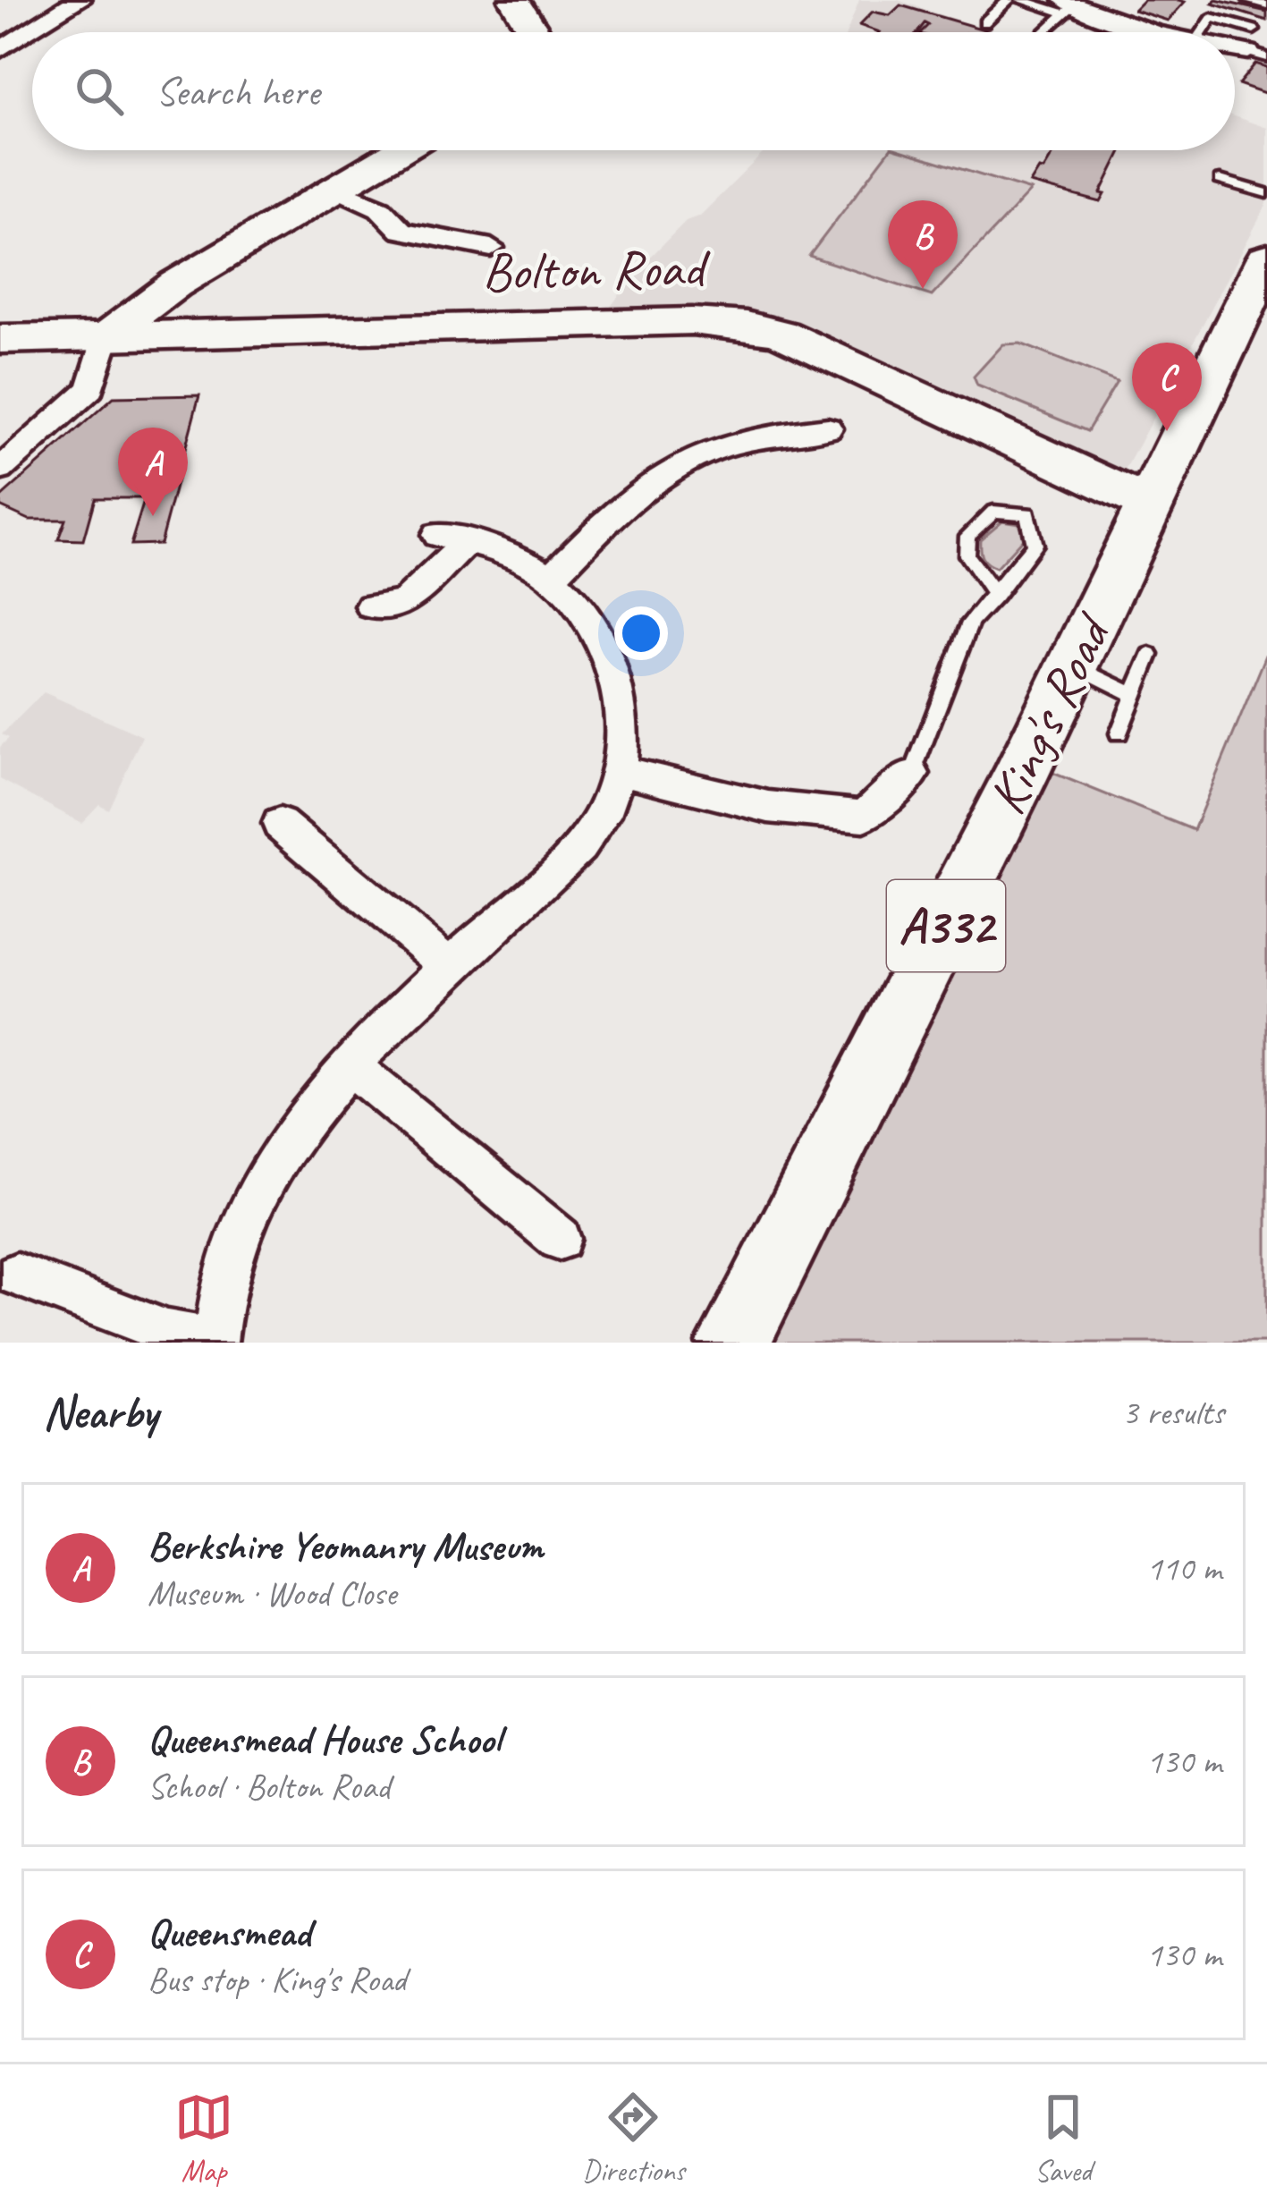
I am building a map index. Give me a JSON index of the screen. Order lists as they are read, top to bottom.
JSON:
{
  "streets": {
    "main road": ["King's Road", "A332"],
    "street": ["Bolton Road"]
  },
  "crossings": [
    ["Bolton Road", "King's Road"]
  ],
  "page": {
    "search": "Search here",
    "pins": ["B", "C", "A"],
    "heading": ["Nearby", "3 results"],
    "list": [
      {
        "mark": "A",
        "name": "Berkshire Yeomanry Museum",
        "note": "Museum · Wood Close",
        "value": "110 m"
      },
      {
        "mark": "B",
        "name": "Queensmead House School",
        "note": "School · Bolton Road",
        "value": "130 m"
      },
      {
        "mark": "C",
        "name": "Queensmead",
        "note": "Bus stop · King's Road",
        "value": "130 m"
      }
    ],
    "nav": ["Map", "Directions", "Saved"]
  }
}
